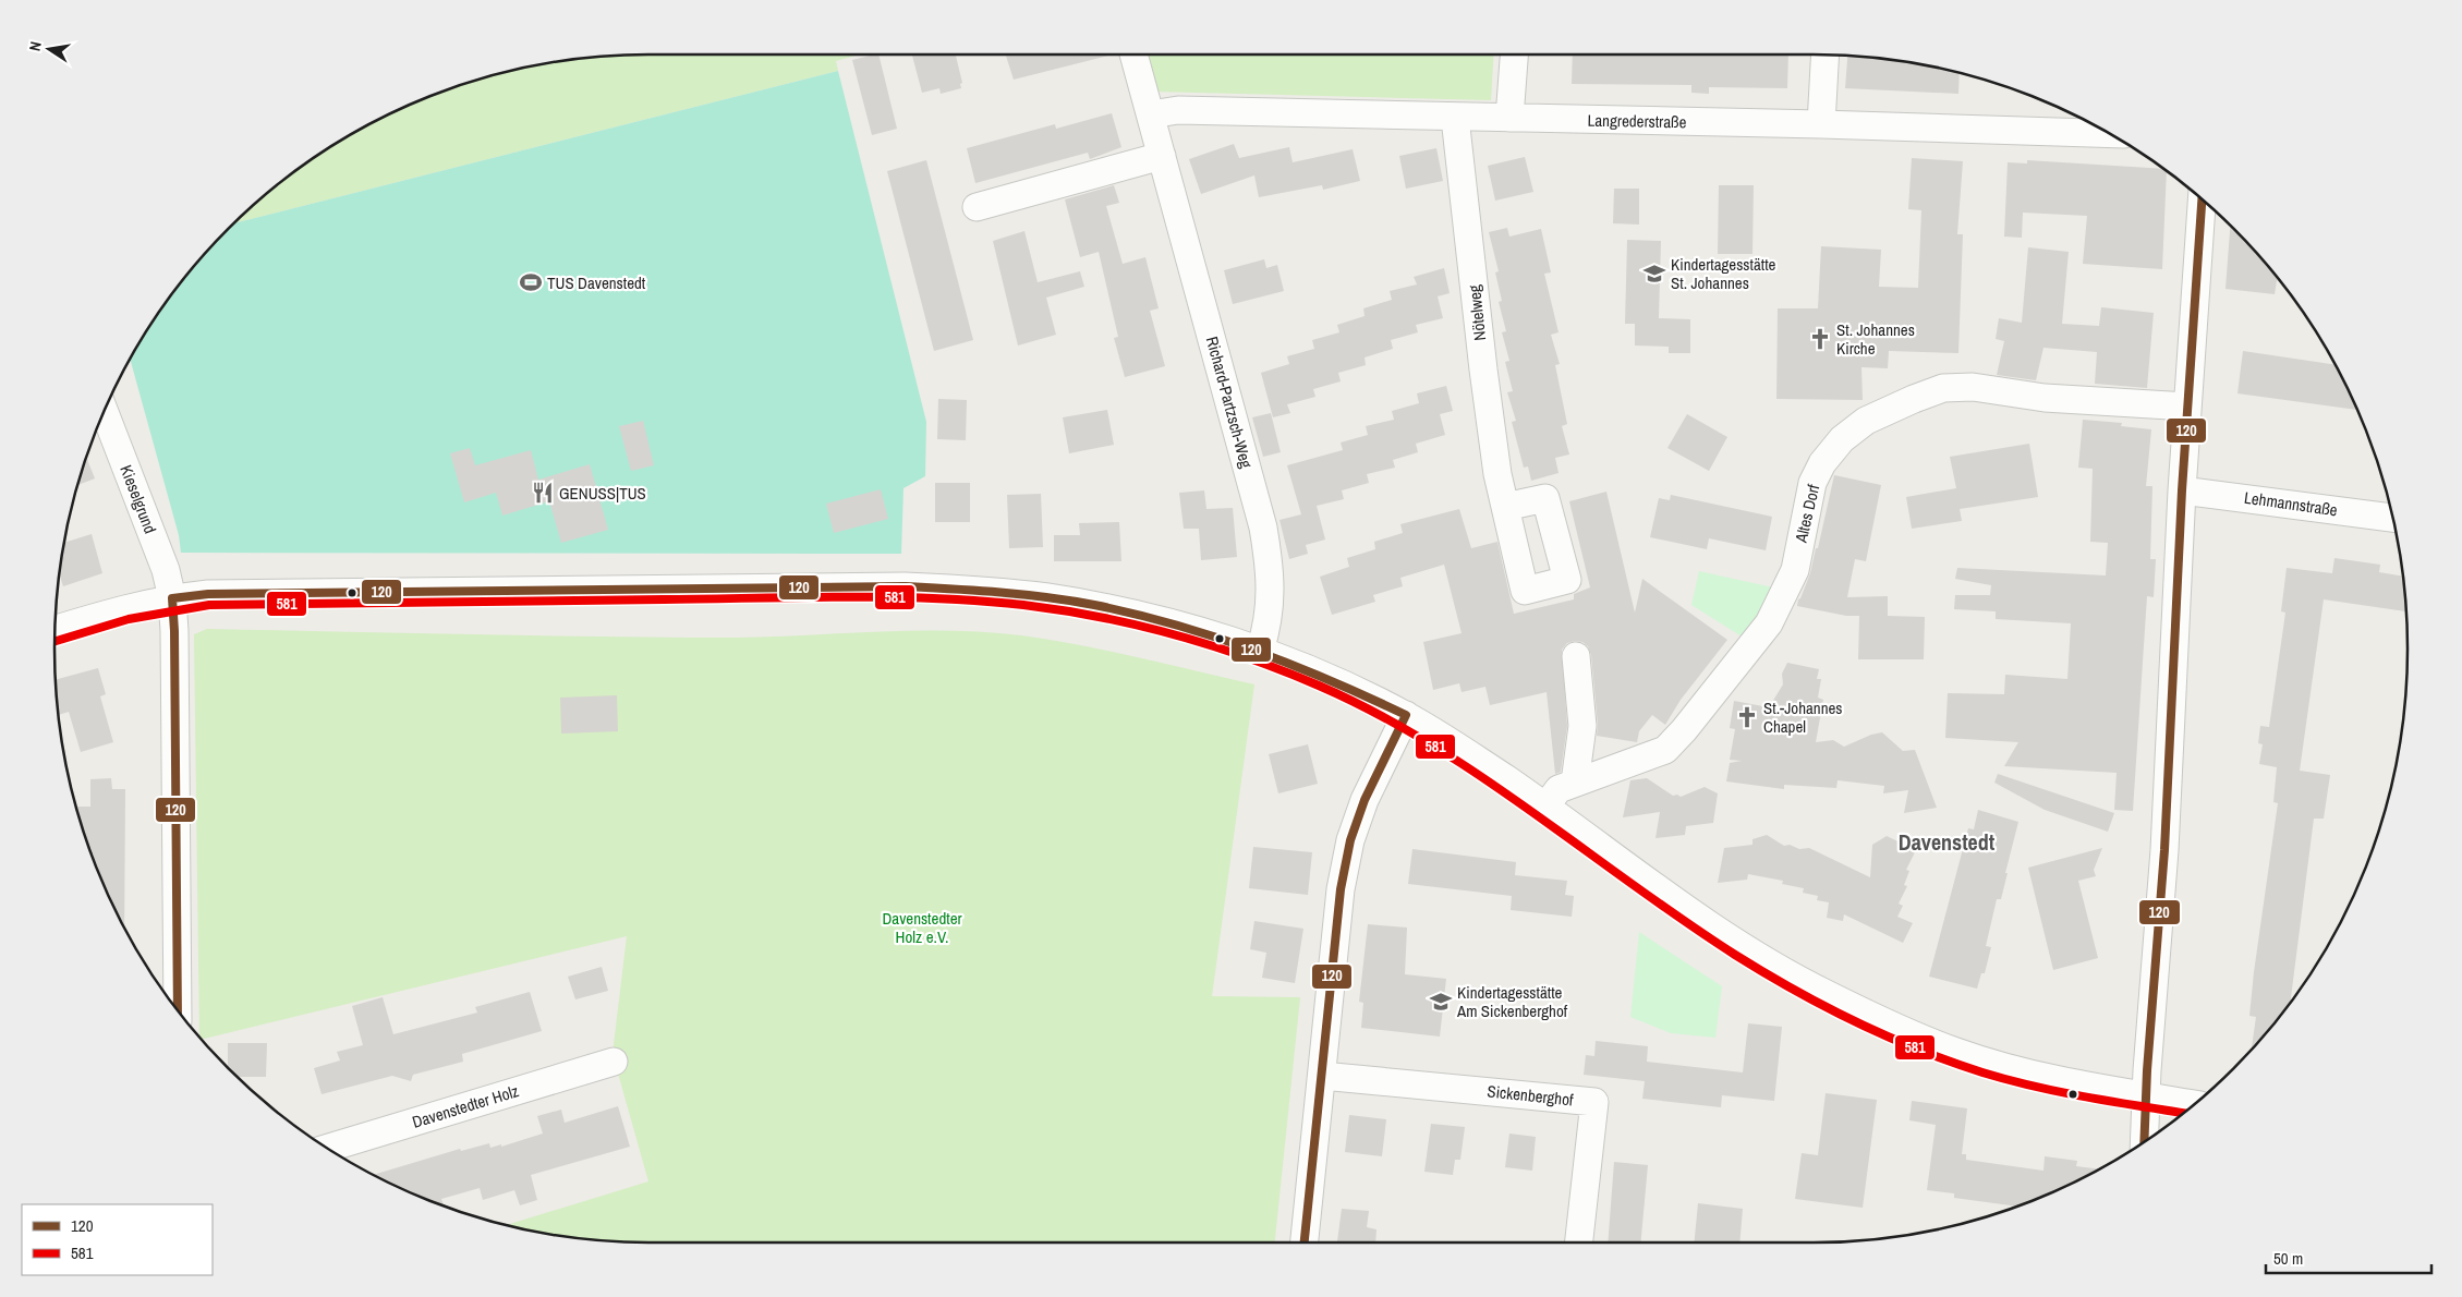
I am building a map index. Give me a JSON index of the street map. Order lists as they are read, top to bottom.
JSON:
{
  "streets": {
    "street": [
      "Langrederstraße",
      "Nötelweg",
      "Richard-Partzsch-Weg",
      "Kieselgrund",
      "Lehmannstraße",
      "Altes Dorf",
      "Sickenberghof",
      "Davenstedter Holz"
    ]
  },
  "crossings": [
    ["Langrederstraße", "Nötelweg"],
    ["Langrederstraße", "Richard-Partzsch-Weg"]
  ],
  "districts": ["Davenstedt"],
  "parks": ["Davenstedter Holz e.V."],
  "places": {
    "school or university": ["Kindertagesstätte St. Johannes", "Kindertagesstätte Am Sickenberghof"],
    "sports": ["TUS Davenstedt"],
    "church": ["St. Johannes Kirche", "St.-Johannes Chapel"],
    "restaurant": ["GENUSS|TUS"]
  },
  "lines": ["transit line 120", "transit line 581"],
  "legend": ["120", "581"],
  "scale_bar": "50 m",
  "north": "left"
}
